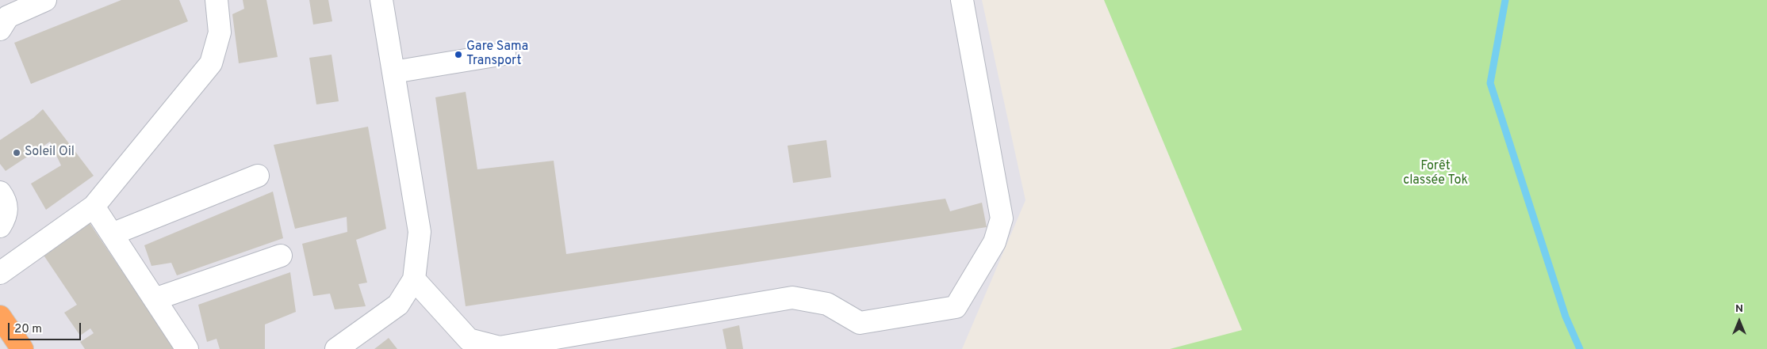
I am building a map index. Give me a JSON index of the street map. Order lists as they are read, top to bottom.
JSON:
{
  "parks": ["Forêt classée Tok"],
  "places": ["Gare Sama Transport", "Soleil Oil"],
  "scale_bar": "20 m",
  "north": "top"
}
